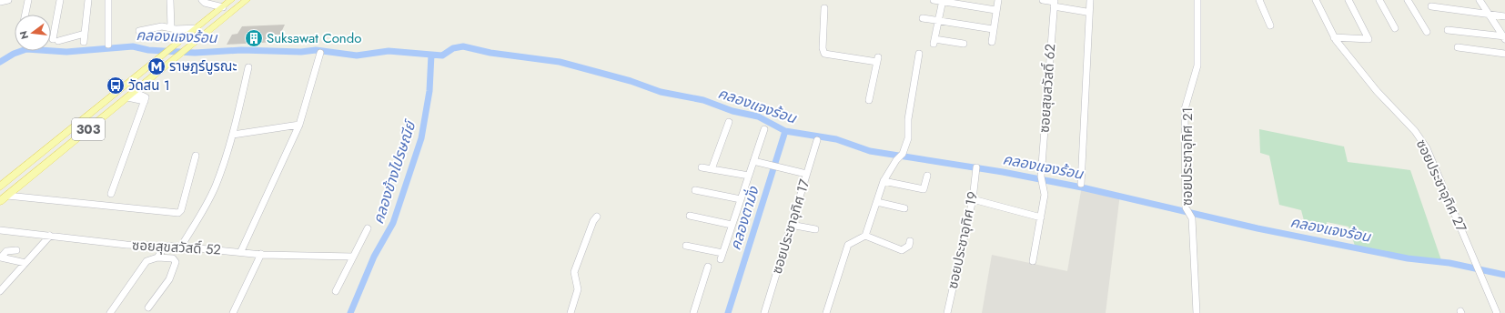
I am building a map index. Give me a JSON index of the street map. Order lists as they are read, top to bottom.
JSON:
{
  "streets": {
    "main road": ["303"],
    "street": [
      "ซอยสุขสวัสดิ์ 62",
      "ซอยประชาอุทิศ 21",
      "ซอยประชาอุทิศ 27",
      "ซอยประชาอุทิศ 17",
      "ซอยประชาอุทิศ 19",
      "ซอยสุขสวัสดิ์ 52"
    ]
  },
  "water": ["คลองแจงร้อน", "คลองข้างไปรษณีย์", "คลองตามั่ง"],
  "places": {
    "building": ["Suksawat Condo"],
    "metro station": ["ราษฎร์บูรณะ"],
    "bus stop": ["วัดสน 1"]
  },
  "north": "left"
}
